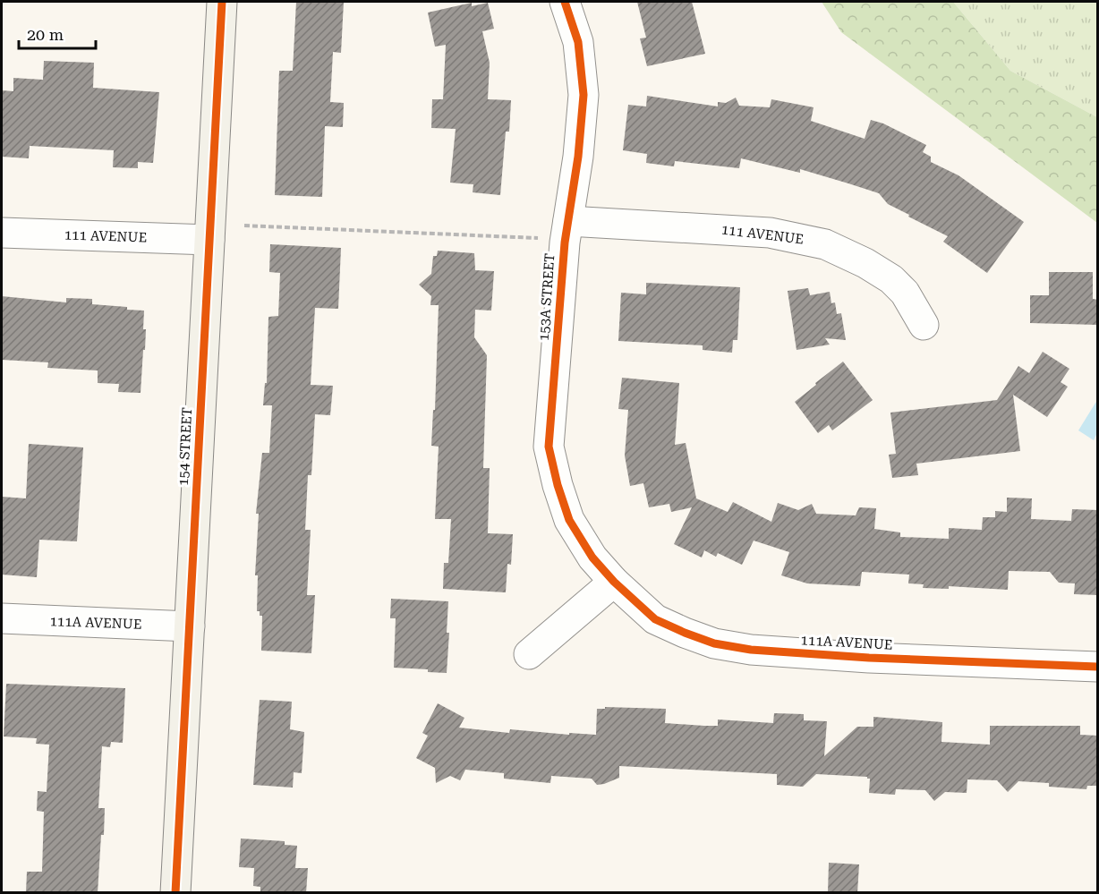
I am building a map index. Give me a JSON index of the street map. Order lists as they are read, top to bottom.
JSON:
{
  "streets": {
    "street": [
      "111 AVENUE",
      "153A STREET",
      "154 STREET",
      "111A AVENUE"
    ]
  },
  "crossings": [
    ["111 AVENUE", "153A STREET"],
    ["111 AVENUE", "154 STREET"],
    ["153A STREET", "111A AVENUE"],
    ["154 STREET", "111A AVENUE"]
  ],
  "scale_bar": "20 m"
}
